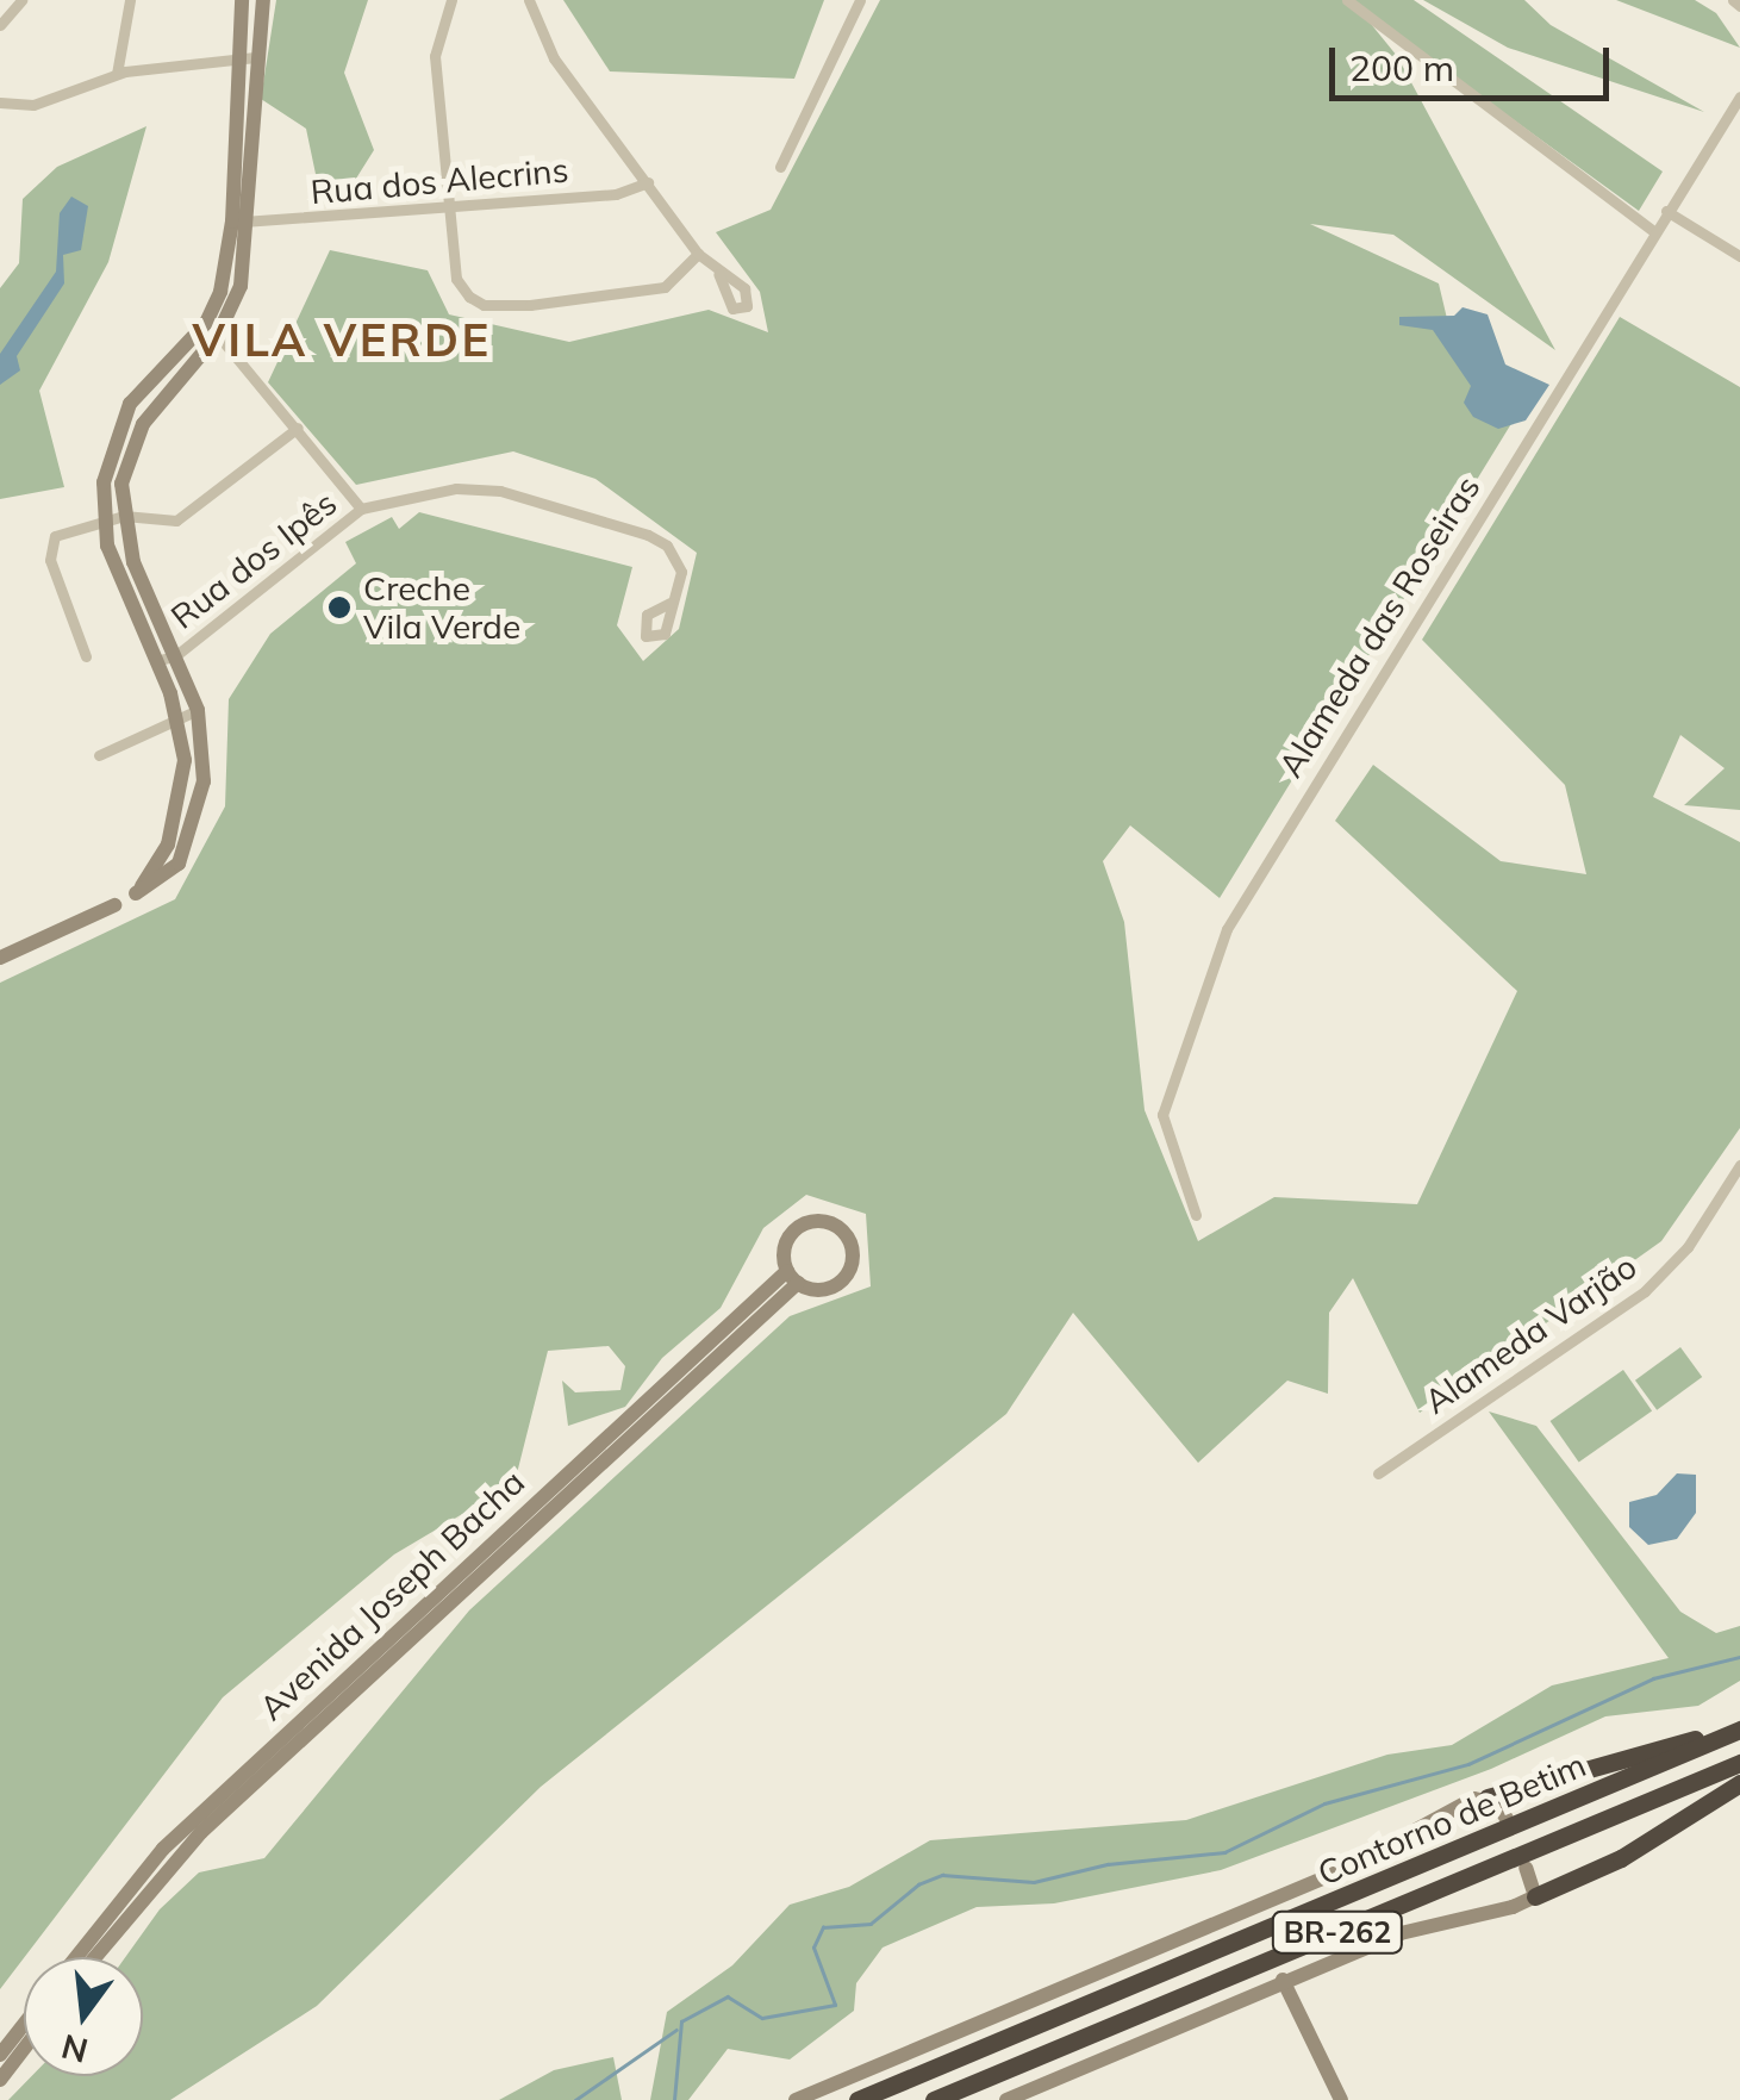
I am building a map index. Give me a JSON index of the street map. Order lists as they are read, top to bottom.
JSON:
{
  "streets": {
    "highway": ["Contorno de Betim", "BR-262"],
    "street": [
      "Rua dos Alecrins",
      "Rua dos Ipês",
      "Alameda das Roseiras",
      "Alameda Varjão",
      "Avenida Joseph Bacha"
    ]
  },
  "districts": ["VILA VERDE"],
  "places": ["Creche Vila Verde"],
  "scale_bar": "200 m",
  "north": "bottom"
}
